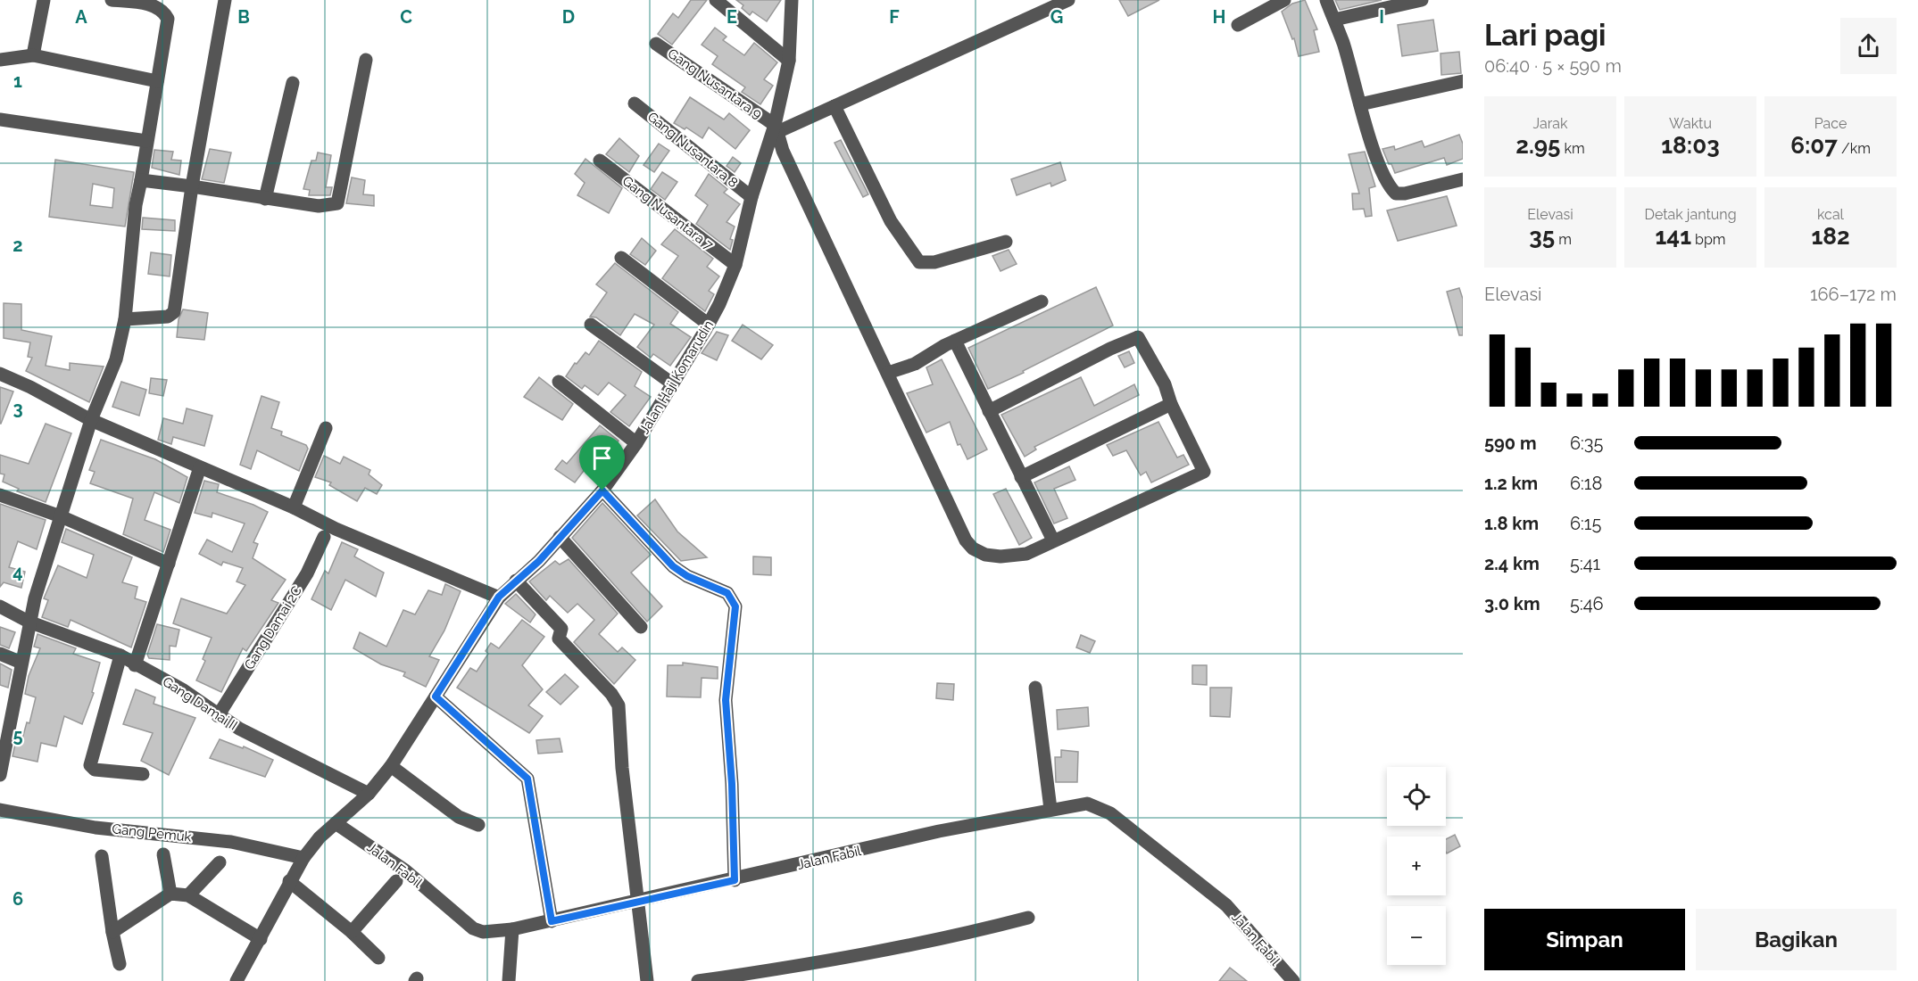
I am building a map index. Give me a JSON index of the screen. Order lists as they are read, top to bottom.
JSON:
{
  "streets": {
    "street": [
      "Gang Nusantara 9",
      "Gang Nusantara 8",
      "Gang Nusantara 7",
      "Jalan Haji Komarudin",
      "Gang Damai 2C",
      "Gang Damai II",
      "Gang Pemuk",
      "Jalan Fabil"
    ]
  },
  "crossings": [
    ["Gang Nusantara 9", "Jalan Haji Komarudin"],
    ["Gang Nusantara 8", "Jalan Haji Komarudin"],
    ["Gang Nusantara 7", "Jalan Haji Komarudin"],
    ["Jalan Haji Komarudin", "Gang Damai II"],
    ["Jalan Haji Komarudin", "Gang Pemuk"],
    ["Jalan Haji Komarudin", "Jalan Fabil"],
    ["Gang Damai 2C", "Gang Damai II"]
  ],
  "page": {
    "heading": ["Lari pagi", "06:40 · 5 × 590 m"],
    "stats": [
      ["Jarak", "2.95 km"],
      ["Waktu", "18:03"],
      ["Pace", "6:07 /km"],
      ["Elevasi", "35 m"],
      ["Detak jantung", "141 bpm"],
      ["kcal", "182"]
    ],
    "chart": ["Elevasi", "166–172 m"],
    "list": [
      {
        "name": "590 m",
        "note": "6:35"
      },
      {
        "name": "1.2 km",
        "note": "6:18"
      },
      {
        "name": "1.8 km",
        "note": "6:15"
      },
      {
        "name": "2.4 km",
        "note": "5:41"
      },
      {
        "name": "3.0 km",
        "note": "5:46"
      }
    ],
    "map_buttons": ["+", "−"],
    "buttons": ["Simpan", "Bagikan"]
  },
  "grid": {
    "columns": [
      "A",
      "B",
      "C",
      "D",
      "E",
      "F",
      "G",
      "H",
      "I"
    ],
    "rows": [
      "1",
      "2",
      "3",
      "4",
      "5",
      "6"
    ]
  }
}
